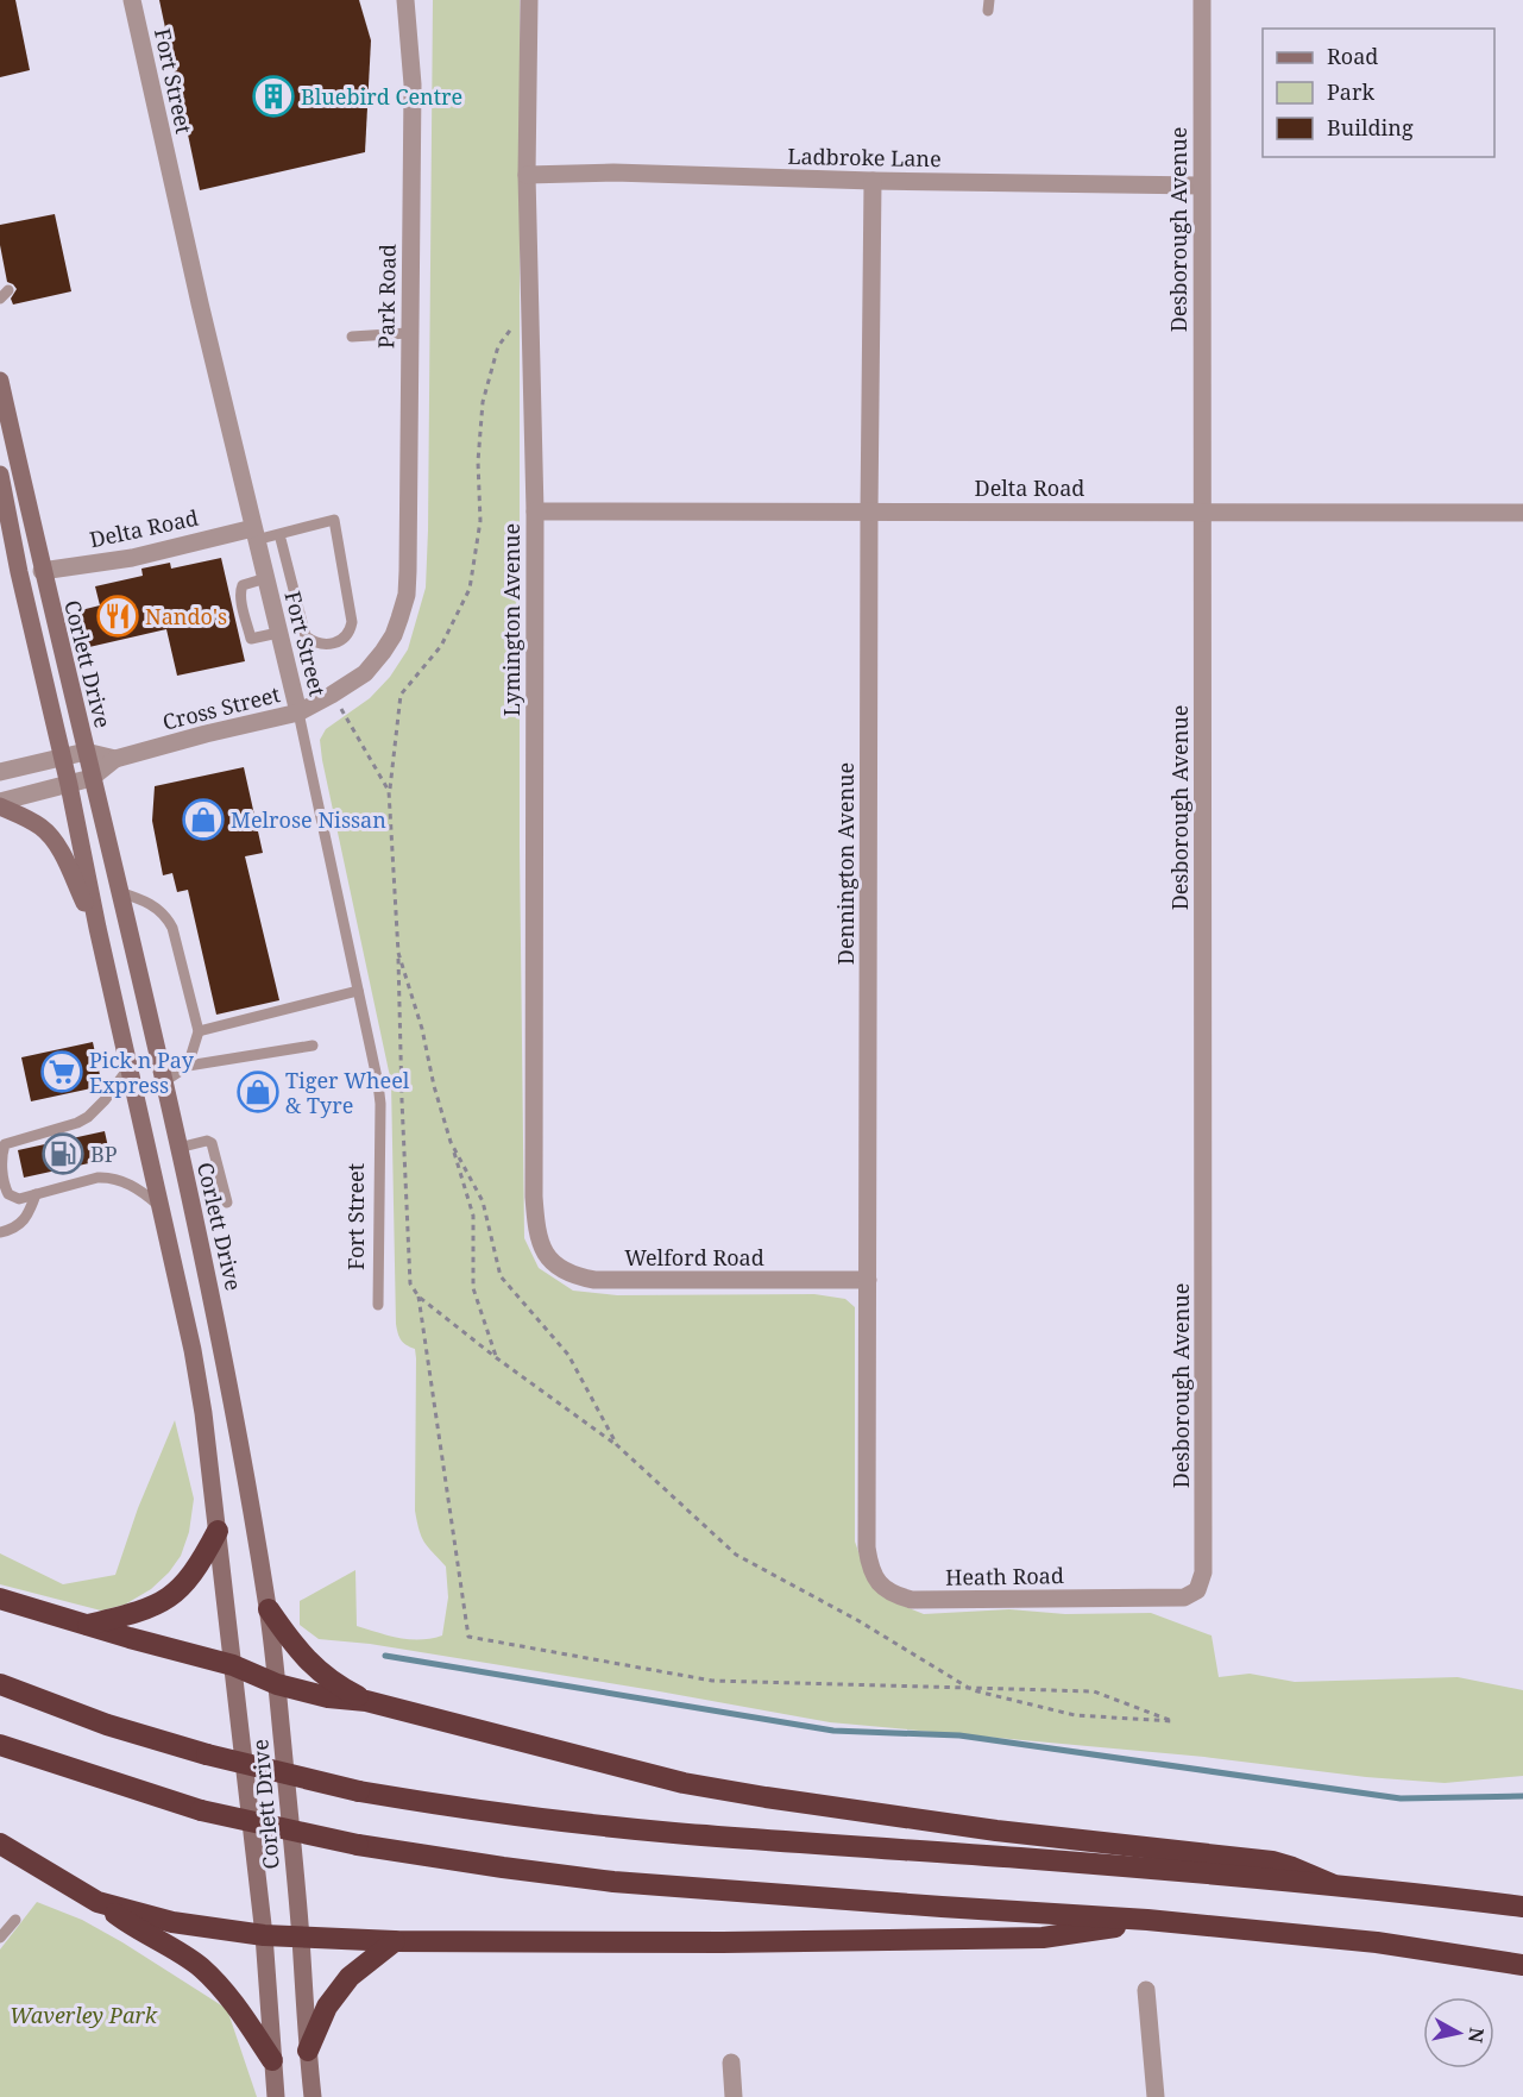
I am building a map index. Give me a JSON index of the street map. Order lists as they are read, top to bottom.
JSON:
{
  "streets": {
    "main road": ["Corlett Drive"],
    "street": [
      "Fort Street",
      "Ladbroke Lane",
      "Desborough Avenue",
      "Park Road",
      "Delta Road",
      "Lymington Avenue",
      "Cross Street",
      "Dennington Avenue",
      "Welford Road",
      "Heath Road"
    ]
  },
  "crossings": [
    ["Fort Street", "Delta Road"],
    ["Fort Street", "Cross Street"],
    ["Ladbroke Lane", "Desborough Avenue"],
    ["Ladbroke Lane", "Lymington Avenue"],
    ["Ladbroke Lane", "Dennington Avenue"],
    ["Desborough Avenue", "Delta Road"],
    ["Desborough Avenue", "Heath Road"],
    ["Park Road", "Cross Street"],
    ["Delta Road", "Lymington Avenue"],
    ["Delta Road", "Corlett Drive"],
    ["Delta Road", "Dennington Avenue"],
    ["Lymington Avenue", "Welford Road"],
    ["Corlett Drive", "Cross Street"],
    ["Dennington Avenue", "Welford Road"],
    ["Dennington Avenue", "Heath Road"]
  ],
  "parks": ["Waverley Park"],
  "places": {
    "building": ["Bluebird Centre"],
    "restaurant": ["Nando's"],
    "shop": ["Melrose Nissan", "Tiger Wheel & Tyre"],
    "supermarket": ["Pick n Pay Express"],
    "fuel station": ["BP"]
  },
  "legend": ["Road", "Park", "Building"],
  "north": "right"
}
